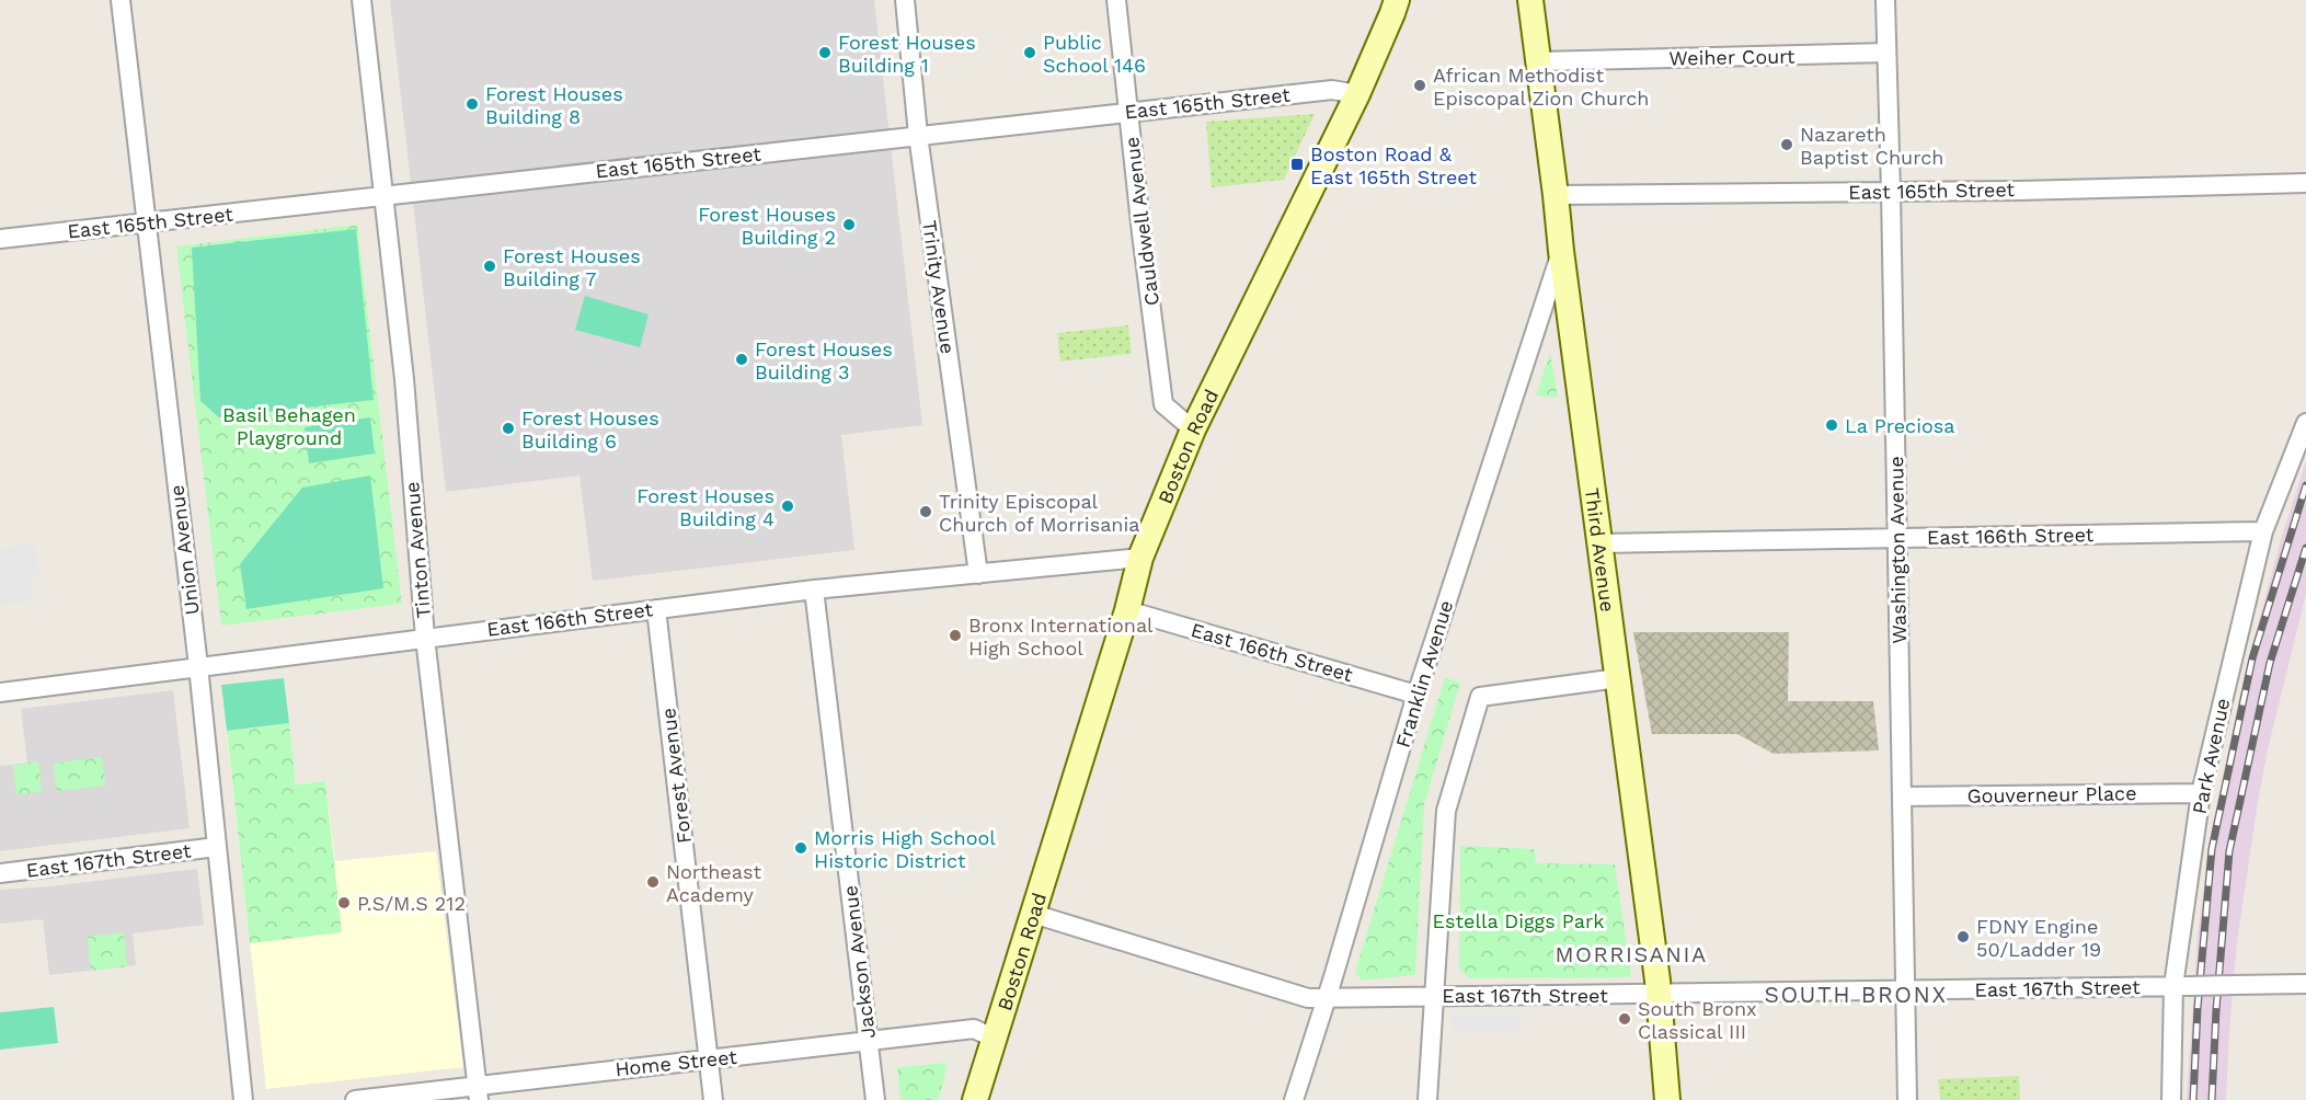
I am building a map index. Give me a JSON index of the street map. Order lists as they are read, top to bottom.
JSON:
{
  "streets": {
    "main road": ["Boston Road", "Third Avenue"],
    "street": [
      "Weiher Court",
      "East 165th Street",
      "Cauldwell Avenue",
      "Trinity Avenue",
      "East 166th Street",
      "Union Avenue",
      "Tinton Avenue",
      "Washington Avenue",
      "Franklin Avenue",
      "Park Avenue",
      "Forest Avenue",
      "Gouverneur Place",
      "East 167th Street",
      "Jackson Avenue",
      "Home Street"
    ]
  },
  "crossings": [
    ["Weiher Court", "Third Avenue"],
    ["Weiher Court", "Washington Avenue"],
    ["East 165th Street", "Cauldwell Avenue"],
    ["East 165th Street", "Trinity Avenue"],
    ["East 165th Street", "Boston Road"],
    ["East 165th Street", "Union Avenue"],
    ["East 165th Street", "Tinton Avenue"],
    ["East 165th Street", "Third Avenue"],
    ["East 165th Street", "Washington Avenue"],
    ["Cauldwell Avenue", "Boston Road"],
    ["Trinity Avenue", "East 166th Street"],
    ["Boston Road", "East 166th Street"],
    ["Boston Road", "East 167th Street"],
    ["Boston Road", "Home Street"],
    ["East 166th Street", "Union Avenue"],
    ["East 166th Street", "Tinton Avenue"],
    ["East 166th Street", "Third Avenue"],
    ["East 166th Street", "Washington Avenue"],
    ["East 166th Street", "Franklin Avenue"],
    ["East 166th Street", "Park Avenue"],
    ["East 166th Street", "Forest Avenue"],
    ["East 166th Street", "Jackson Avenue"],
    ["Union Avenue", "East 167th Street"],
    ["Tinton Avenue", "Home Street"],
    ["Third Avenue", "Franklin Avenue"],
    ["Third Avenue", "East 167th Street"],
    ["Washington Avenue", "Gouverneur Place"],
    ["Washington Avenue", "East 167th Street"],
    ["Franklin Avenue", "East 167th Street"],
    ["Park Avenue", "Gouverneur Place"],
    ["Park Avenue", "East 167th Street"],
    ["Forest Avenue", "Home Street"],
    ["Jackson Avenue", "Home Street"]
  ],
  "districts": ["MORRISANIA", "SOUTH BRONX"],
  "parks": ["Basil Behagen Playground", "Estella Diggs Park"],
  "places": {
    "other": [
      "Forest Houses Building 1",
      "Public School 146",
      "African Methodist Episcopal Zion Church",
      "Forest Houses Building 8",
      "Nazareth Baptist Church",
      "Forest Houses Building 2",
      "Forest Houses Building 7",
      "Forest Houses Building 3",
      "La Preciosa",
      "Forest Houses Building 6",
      "Forest Houses Building 4",
      "Trinity Episcopal Church of Morrisania",
      "Bronx International High School",
      "Morris High School Historic District",
      "Northeast Academy",
      "P.S/M.S 212",
      "FDNY Engine 50/Ladder 19",
      "South Bronx Classical III"
    ],
    "transit": ["Boston Road & East 165th Street"]
  }
}
